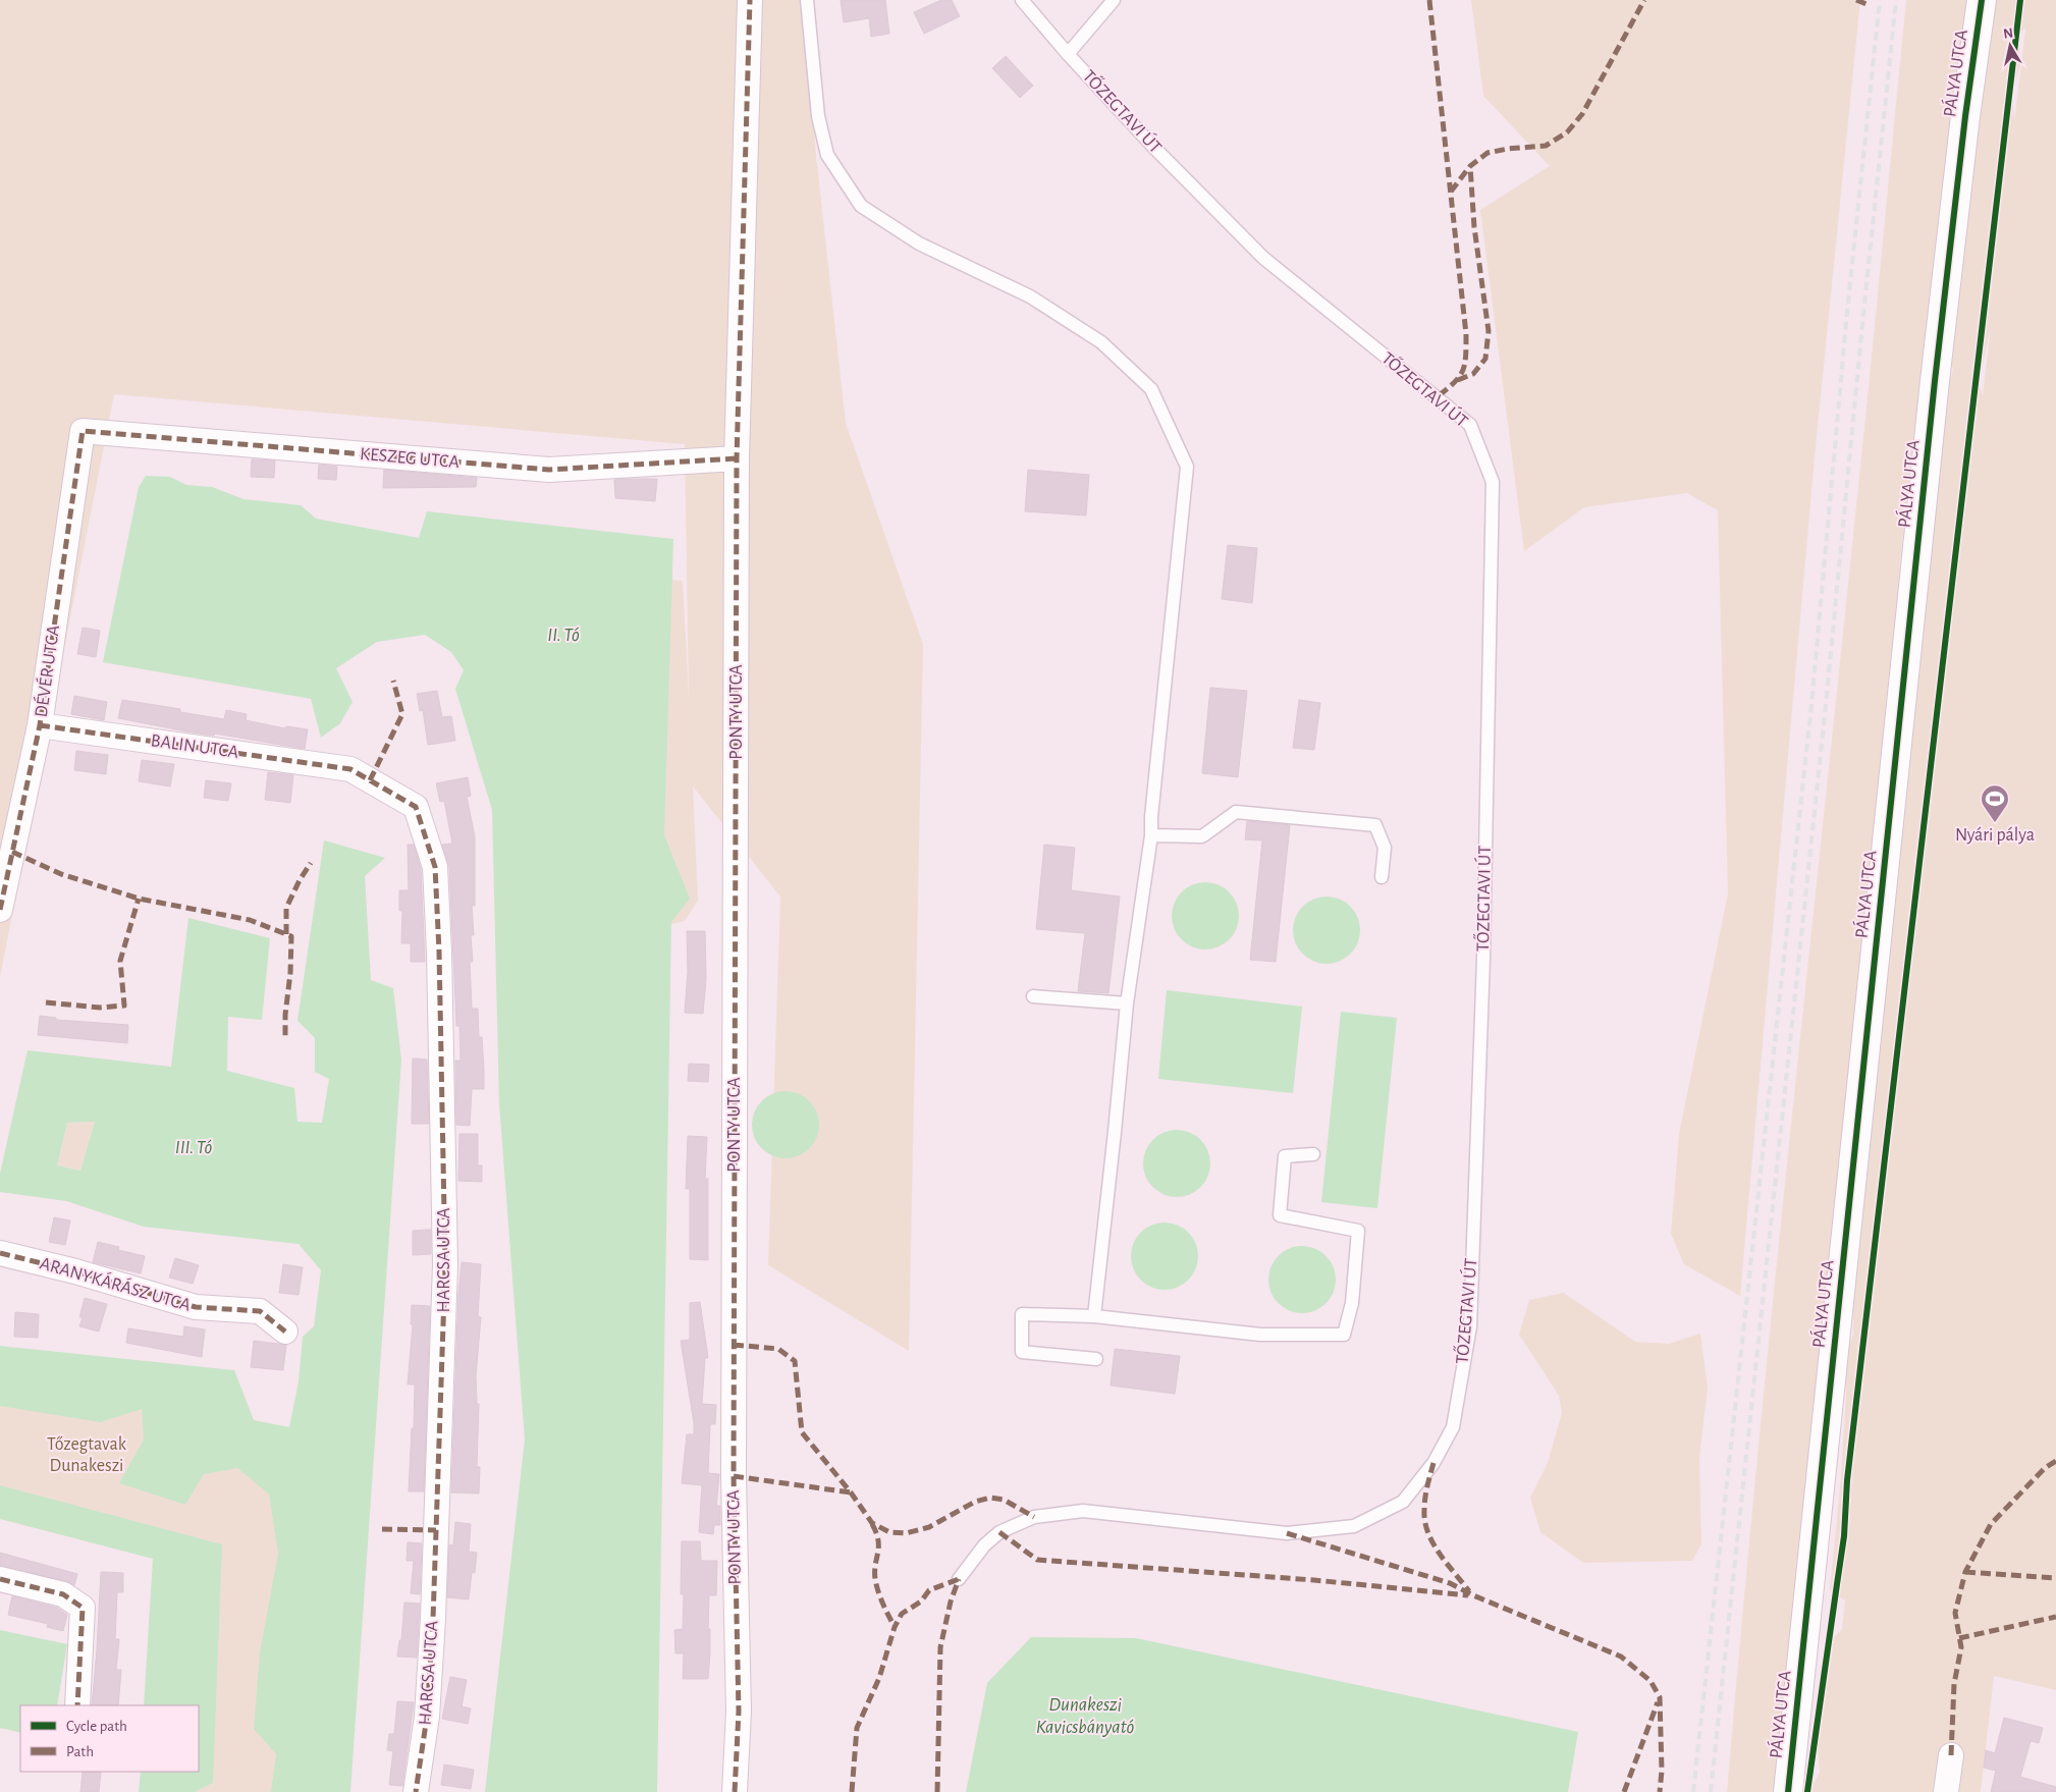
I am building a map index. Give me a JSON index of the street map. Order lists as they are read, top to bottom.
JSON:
{
  "streets": {
    "street": [
      "PÁLYA UTCA",
      "KESZEG UTCA",
      "DÉVÉR UTCA",
      "PONTY UTCA",
      "BALIN UTCA",
      "HARCSA UTCA",
      "ARANYKÁRÁSZ UTCA"
    ],
    "lane": ["TŐZEGTAVI ÚT"]
  },
  "crossings": [
    ["KESZEG UTCA", "DÉVÉR UTCA"],
    ["KESZEG UTCA", "PONTY UTCA"],
    ["DÉVÉR UTCA", "BALIN UTCA"],
    ["BALIN UTCA", "HARCSA UTCA"]
  ],
  "water": ["II. Tó", "III. Tó", "Dunakeszi Kavicsbányató"],
  "parks": ["Tőzegtavak Dunakeszi"],
  "places": {
    "sports": ["Nyári pálya"]
  },
  "legend": ["Cycle path", "Path"],
  "north": "top"
}
